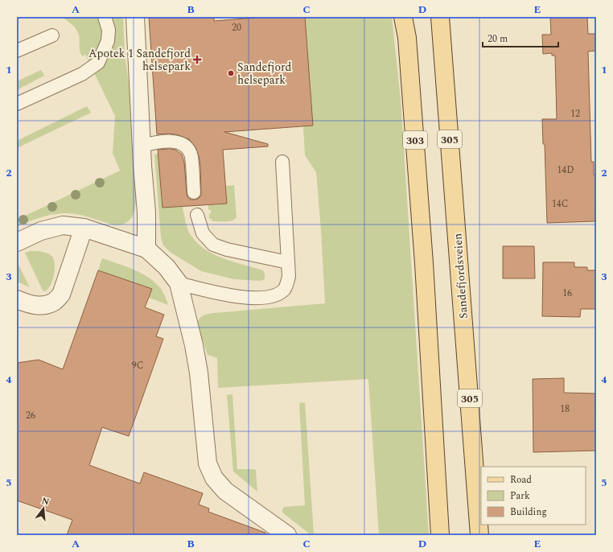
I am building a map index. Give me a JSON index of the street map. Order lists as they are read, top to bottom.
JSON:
{
  "streets": {
    "main road": ["305", "303", "Sandefjordsveien"]
  },
  "places": {
    "health": ["Apotek 1 Sandefjord helsepark"],
    "other": ["Sandefjord helsepark"]
  },
  "house_numbers": [
    "20",
    "12",
    "14D",
    "14C",
    "16",
    "9C",
    "18",
    "26"
  ],
  "legend": ["Road", "Park", "Building"],
  "scale_bar": "20 m",
  "north": "top",
  "grid": {
    "columns": [
      "A",
      "B",
      "C",
      "D",
      "E"
    ],
    "rows": [
      "1",
      "2",
      "3",
      "4",
      "5"
    ]
  }
}
